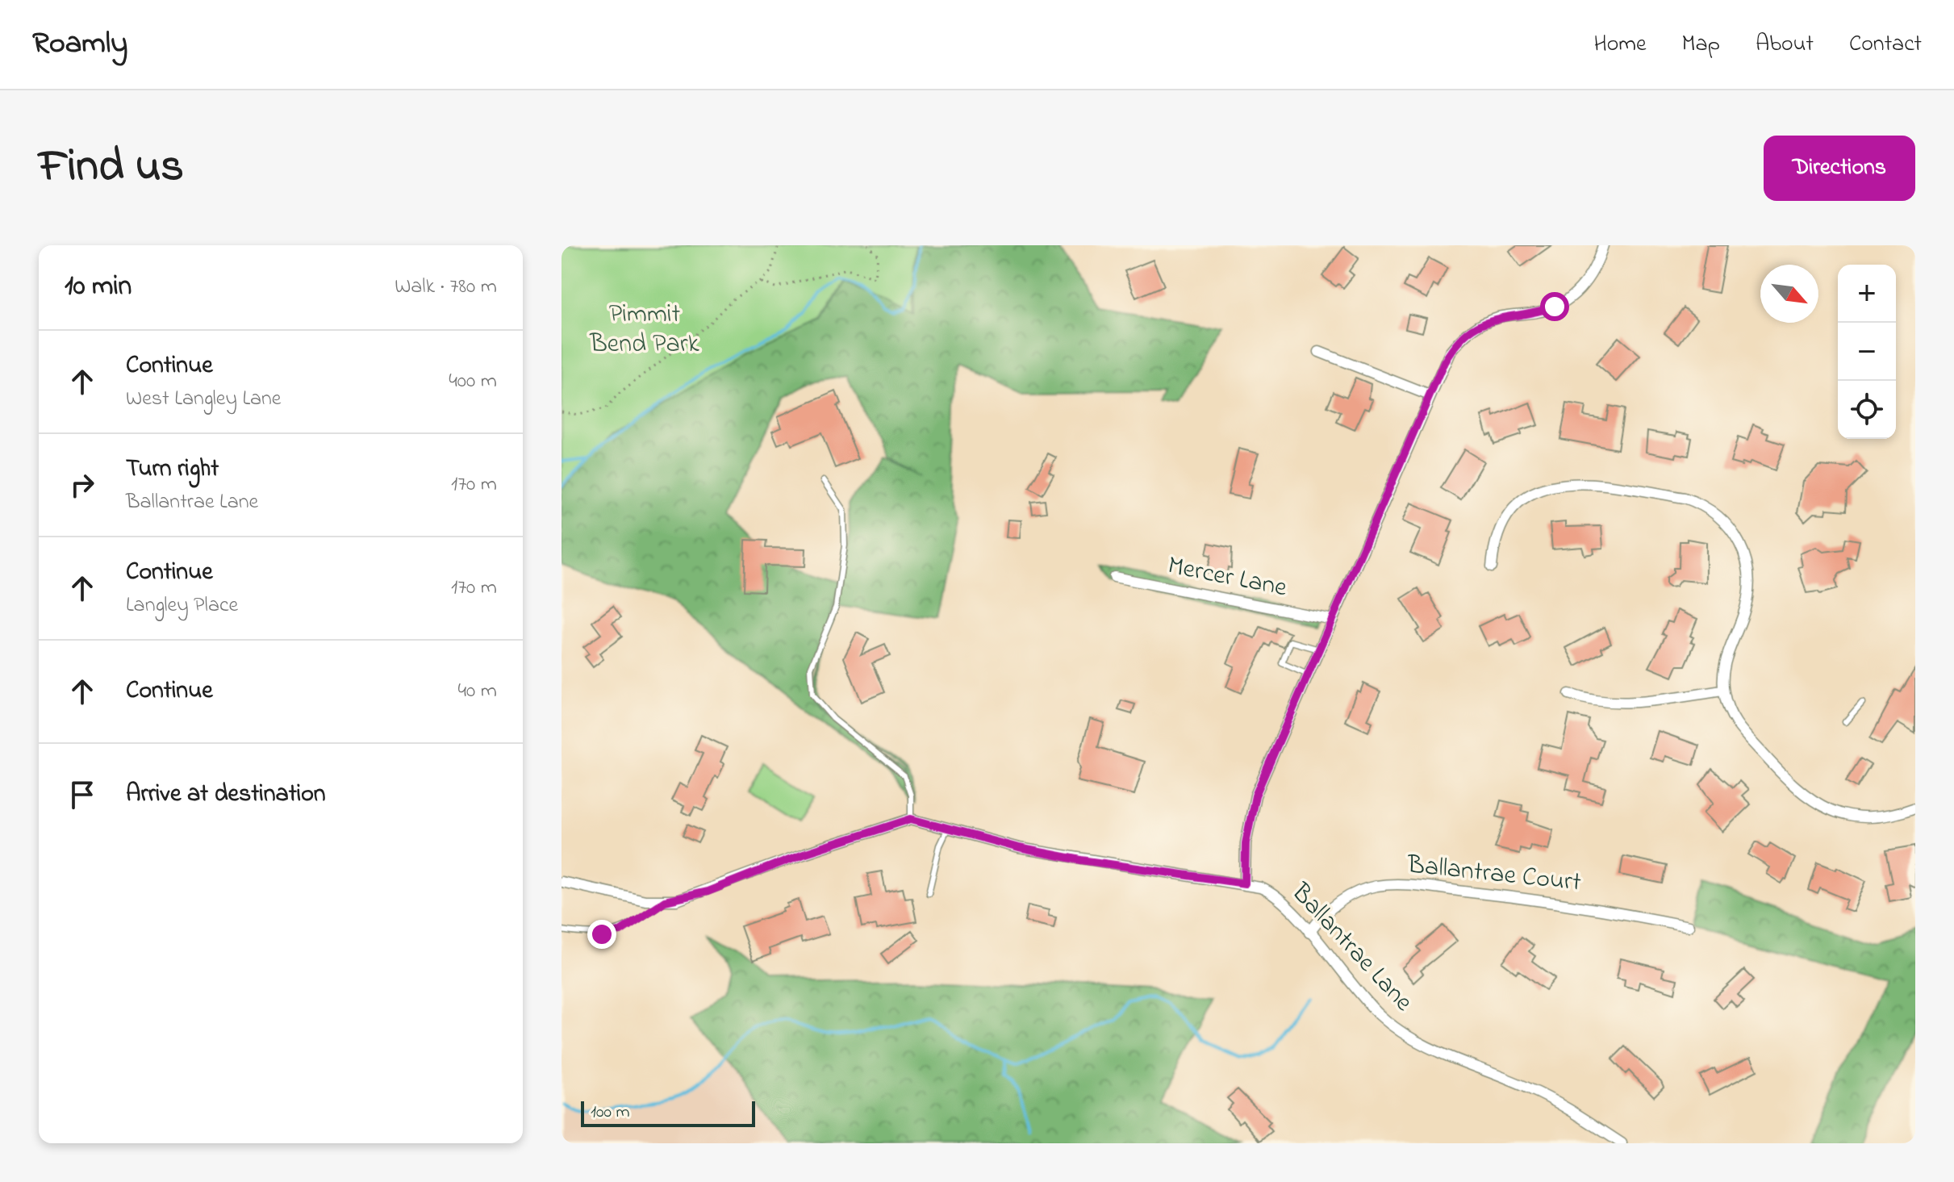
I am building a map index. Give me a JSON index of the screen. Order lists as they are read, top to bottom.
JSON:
{
  "streets": {
    "street": ["Mercer Lane", "Ballantrae Court", "Ballantrae Lane"]
  },
  "crossings": [
    ["Ballantrae Court", "Ballantrae Lane"]
  ],
  "parks": ["Pimmit Bend Park"],
  "scale_bar": "100 m",
  "north": "bottom right",
  "page": {
    "header": "Roamly",
    "nav": [
      "Home",
      "Map",
      "About",
      "Contact"
    ],
    "title": "Find us",
    "buttons": "Directions",
    "heading": ["10 min", "Walk · 780 m"],
    "map_buttons": ["+", "−"],
    "list": [
      ["Continue", "West Langley Lane", "400 m"],
      ["Turn right", "Ballantrae Lane", "170 m"],
      ["Continue", "Langley Place", "170 m"],
      ["Continue", "40 m"],
      "Arrive at destination"
    ],
    "scale": "100 m"
  }
}
